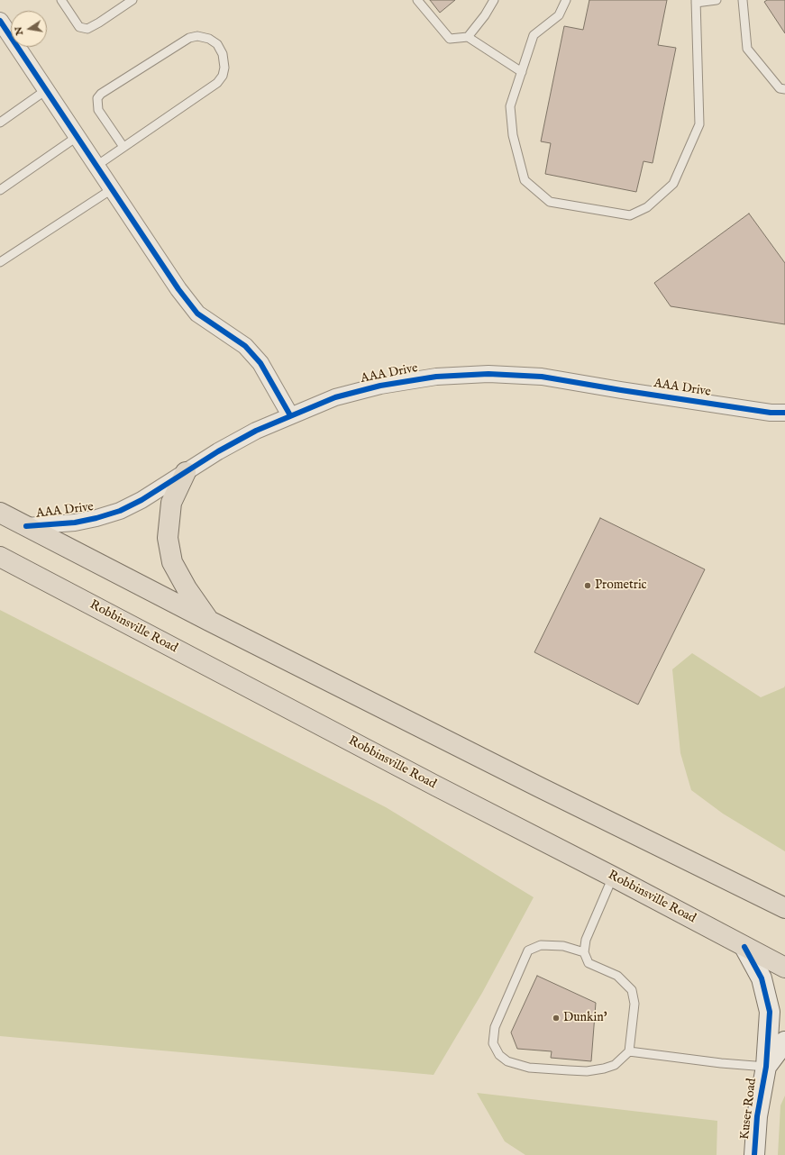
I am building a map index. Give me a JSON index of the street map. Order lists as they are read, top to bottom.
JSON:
{
  "streets": {
    "highway": ["Robbinsville Road"],
    "street": ["AAA Drive", "Kuser Road"]
  },
  "crossings": [
    ["Robbinsville Road", "Kuser Road"]
  ],
  "places": ["Prometric", "Dunkin'"],
  "north": "left"
}
